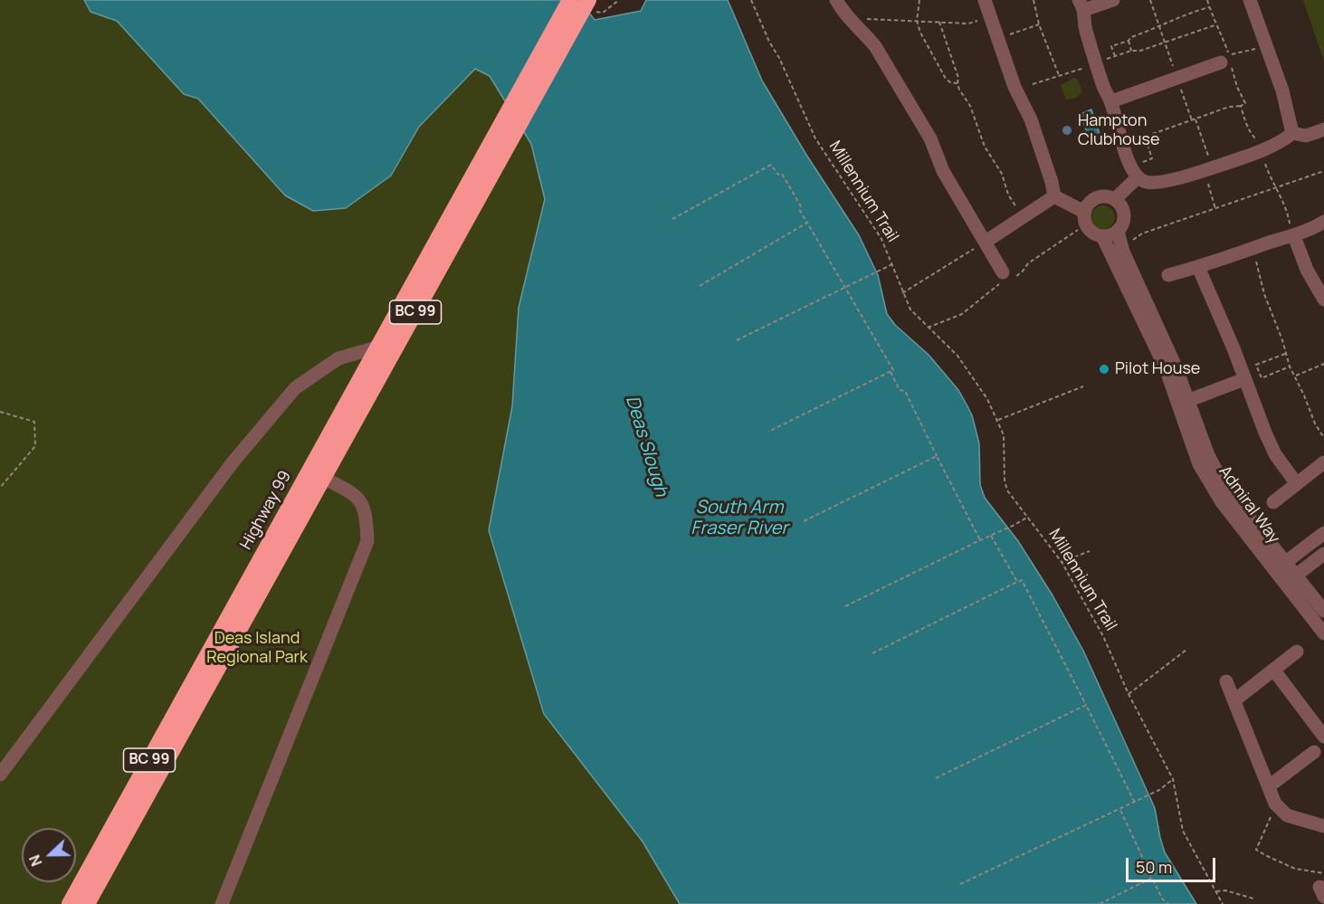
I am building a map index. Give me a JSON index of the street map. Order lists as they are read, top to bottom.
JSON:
{
  "streets": {
    "highway": ["BC 99", "Highway 99"],
    "street": ["Admiral Way"],
    "path": ["Millennium Trail"]
  },
  "water": ["Deas Slough", "South Arm Fraser River"],
  "parks": ["Deas Island Regional Park"],
  "places": ["Hampton Clubhouse", "Pilot House"],
  "scale_bar": "50 m",
  "north": "left"
}
